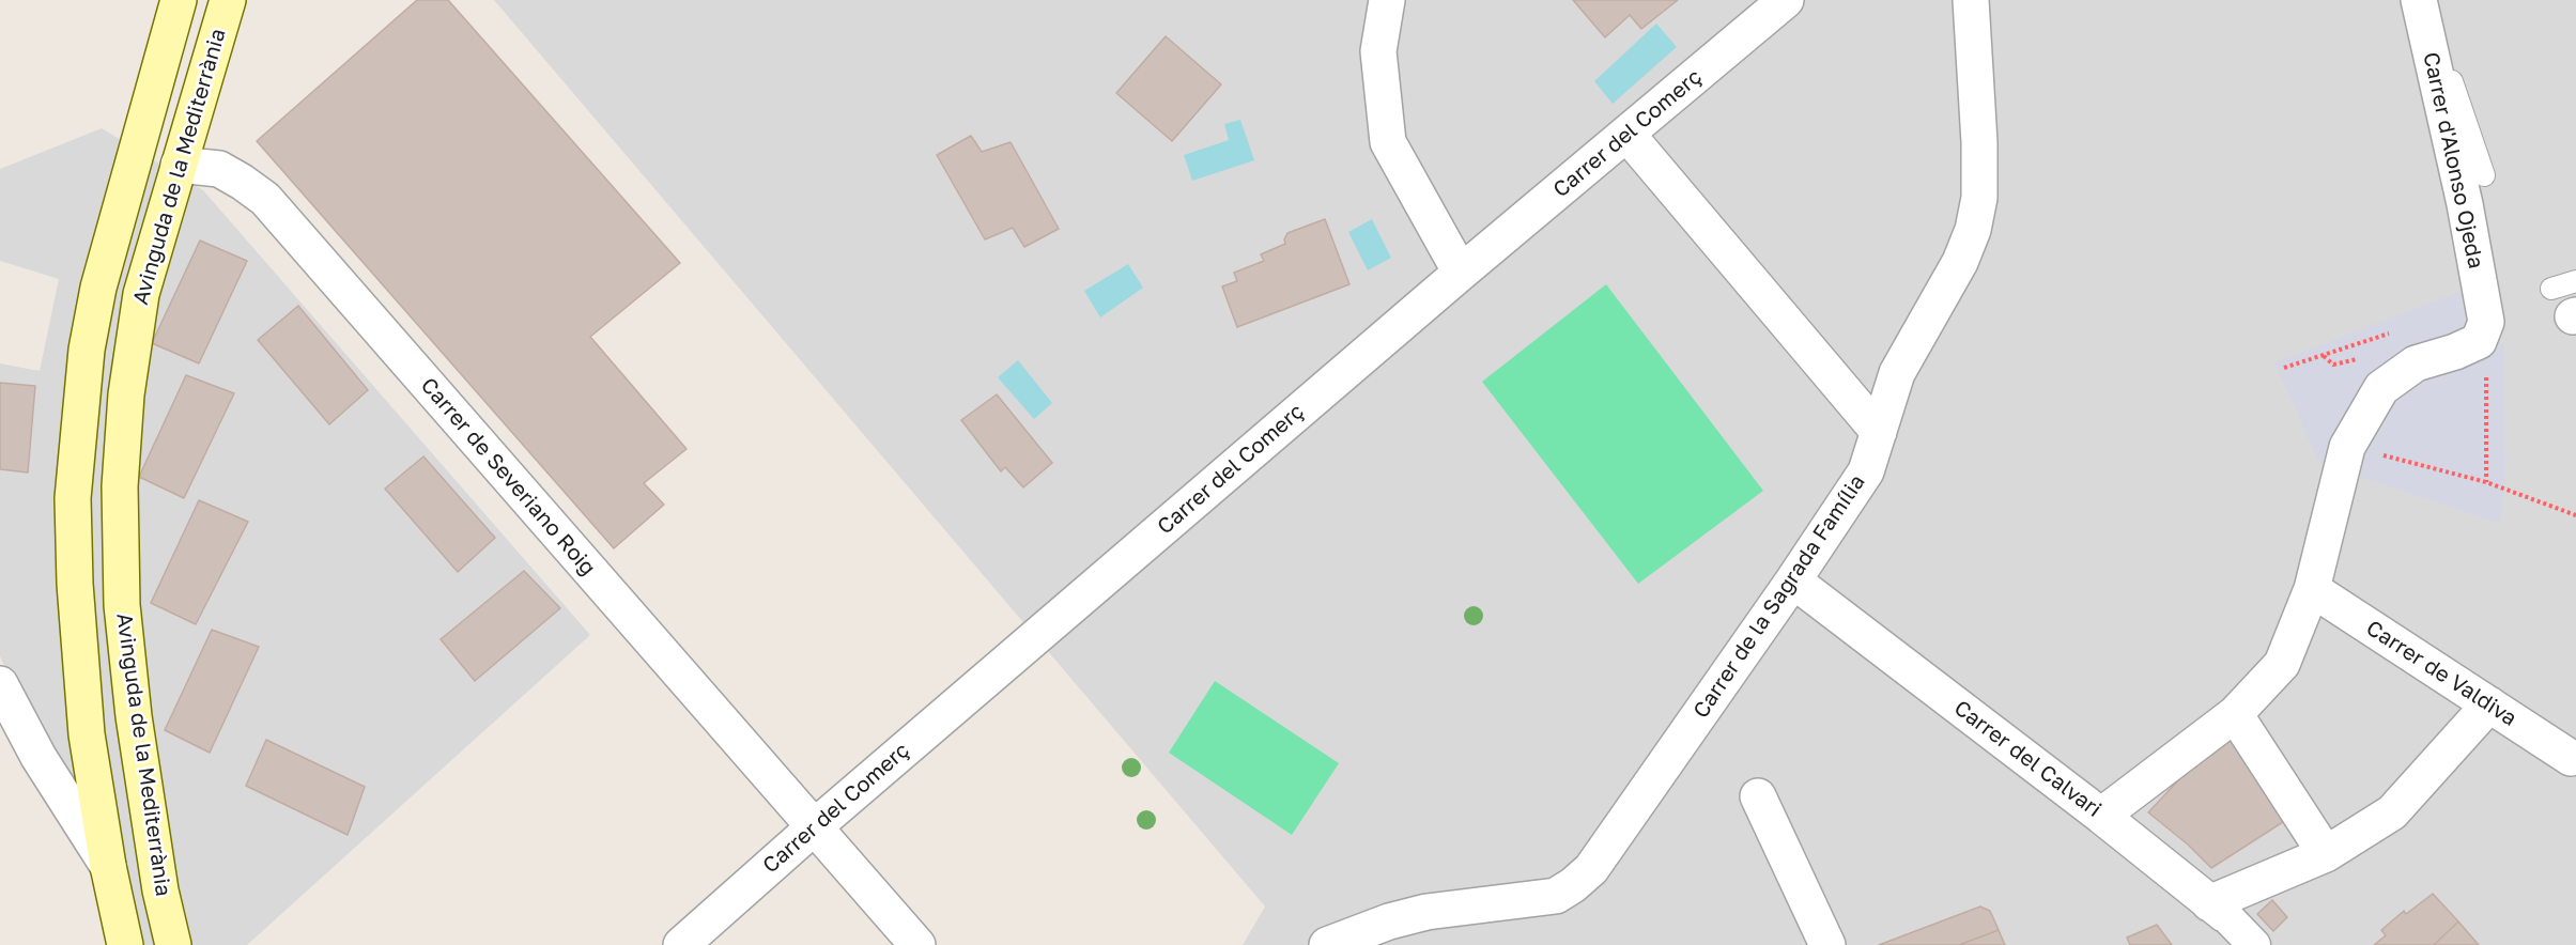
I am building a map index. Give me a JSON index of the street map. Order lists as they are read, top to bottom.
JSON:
{
  "streets": {
    "main road": ["Avinguda de la Mediterrània"],
    "street": [
      "Carrer del Comerç",
      "Carrer d'Alonso Ojeda",
      "Carrer de Severiano Roig",
      "Carrer de la Sagrada Família",
      "Carrer de Valdiva",
      "Carrer del Calvari"
    ]
  },
  "crossings": [
    ["Carrer del Comerç", "Carrer de Severiano Roig"],
    ["Avinguda de la Mediterrània", "Carrer de Severiano Roig"],
    ["Carrer de la Sagrada Família", "Carrer del Calvari"]
  ]
}
